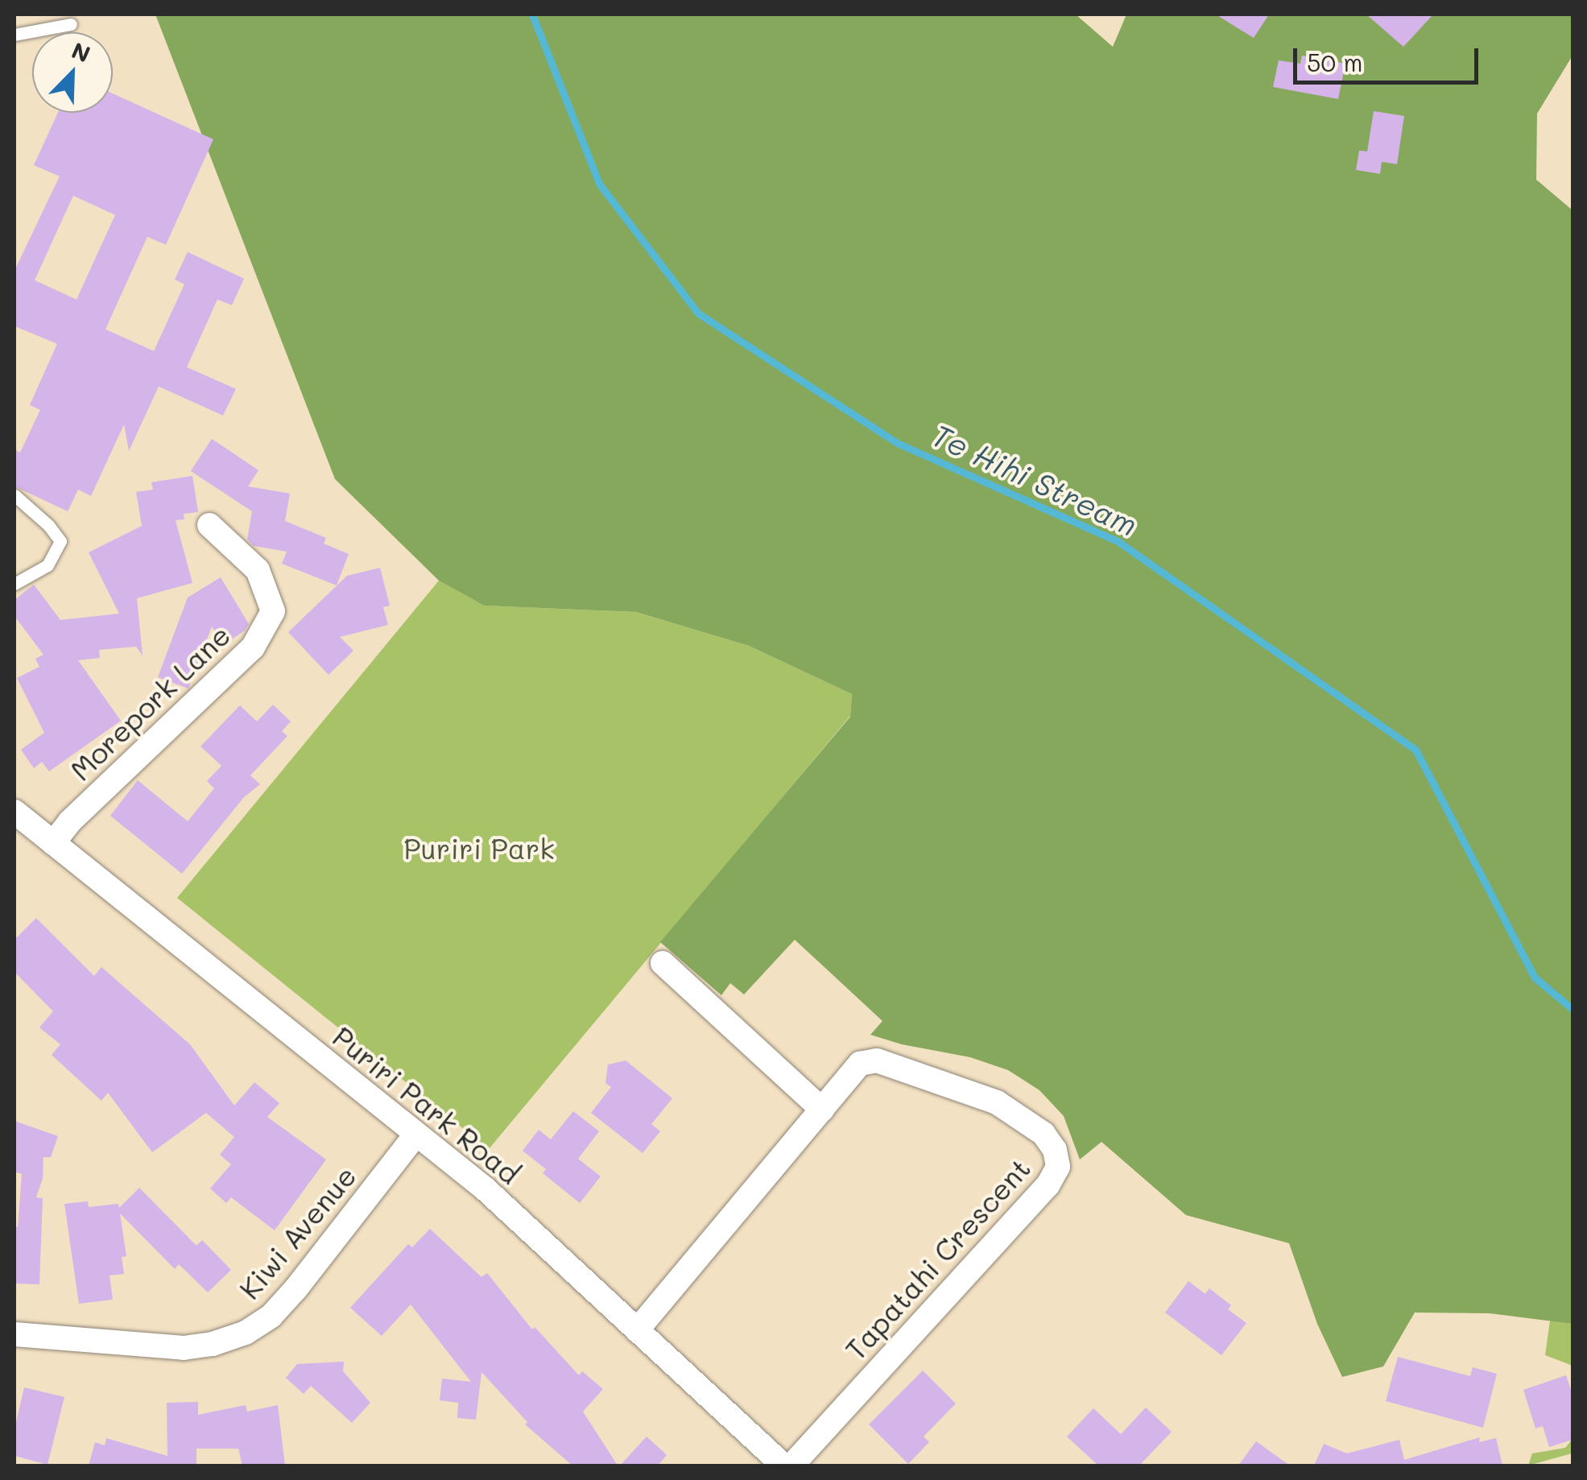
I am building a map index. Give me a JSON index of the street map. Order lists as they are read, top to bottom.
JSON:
{
  "streets": {
    "street": [
      "Morepork Lane",
      "Puriri Park Road",
      "Kiwi Avenue",
      "Tapatahi Crescent"
    ]
  },
  "crossings": [
    ["Morepork Lane", "Puriri Park Road"],
    ["Puriri Park Road", "Kiwi Avenue"],
    ["Puriri Park Road", "Tapatahi Crescent"]
  ],
  "water": ["Te Hihi Stream"],
  "parks": ["Puriri Park"],
  "scale_bar": "50 m",
  "north": "top right"
}
